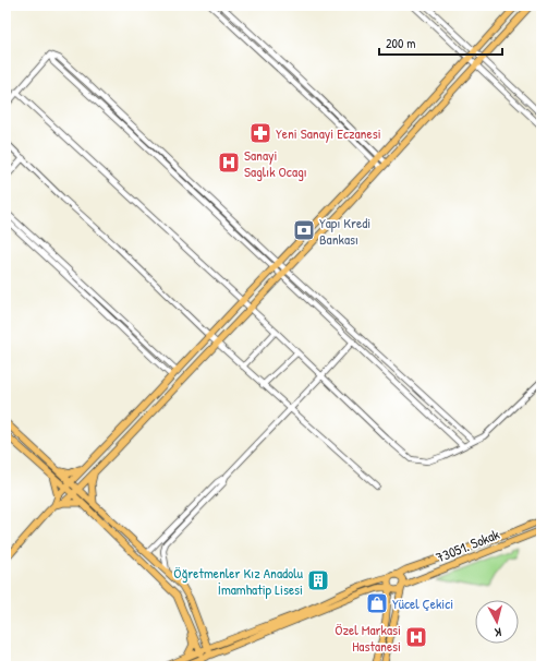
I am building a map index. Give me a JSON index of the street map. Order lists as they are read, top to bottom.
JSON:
{
  "streets": {
    "main road": ["73051. Sokak"]
  },
  "places": {
    "pharmacy": ["Yeni Sanayi Eczanesi"],
    "hospital": ["Sanayi Saglık Ocagı", "Özel Markasi Hastanesi"],
    "bank": ["Yapı Kredi Bankası"],
    "building": ["Öğretmenler Kız Anadolu İmamhatip Lisesi"],
    "shop": ["Yücel Çekici"]
  },
  "scale_bar": "200 m",
  "north": "bottom"
}
